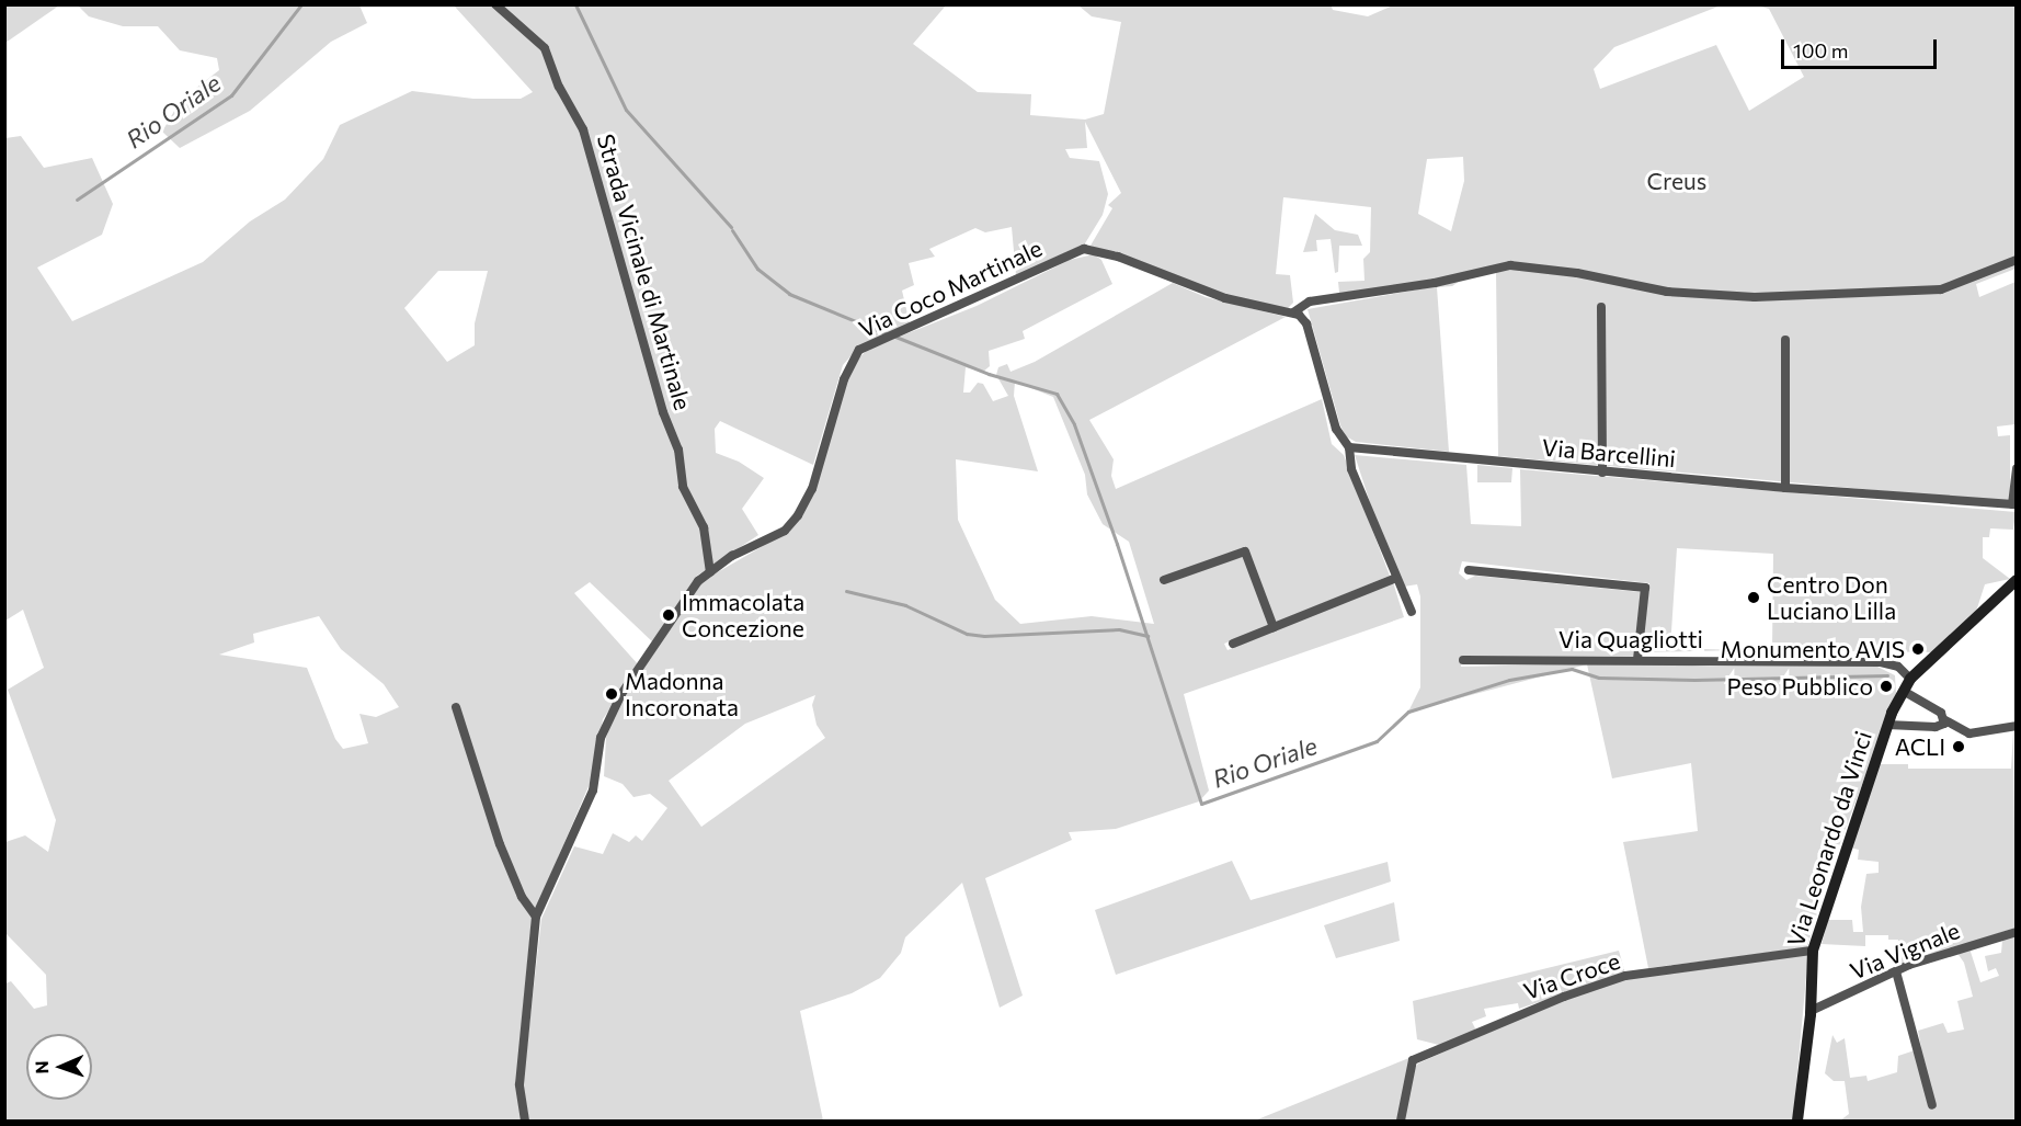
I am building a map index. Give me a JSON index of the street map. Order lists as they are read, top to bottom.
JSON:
{
  "streets": {
    "street": [
      "Strada Vicinale di Martinale",
      "Via Coco Martinale",
      "Via Barcellini",
      "Via Quagliotti",
      "Via Leonardo da Vinci",
      "Via Vignale",
      "Via Croce"
    ]
  },
  "crossings": [
    ["Strada Vicinale di Martinale", "Via Coco Martinale"],
    ["Via Leonardo da Vinci", "Via Vignale"],
    ["Via Leonardo da Vinci", "Via Croce"]
  ],
  "water": ["Rio Oriale"],
  "parks": ["Creus"],
  "places": [
    "Centro Don Luciano Lilla",
    "Immacolata Concezione",
    "Monumento AVIS",
    "Peso Pubblico",
    "Madonna Incoronata",
    "ACLI"
  ],
  "scale_bar": "100 m",
  "north": "left"
}
